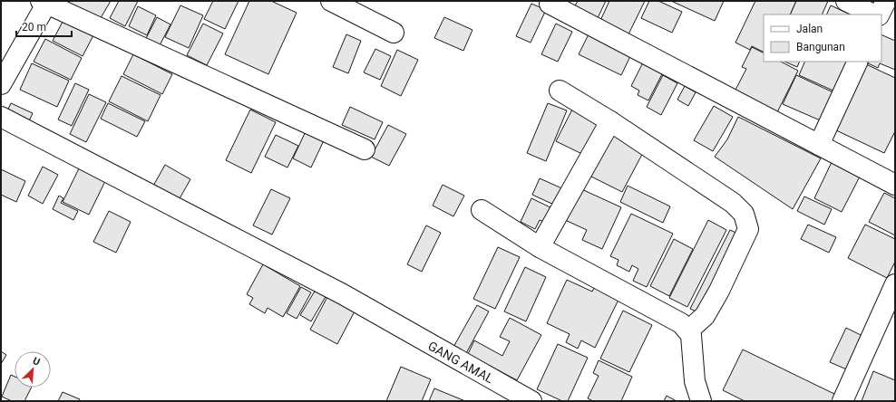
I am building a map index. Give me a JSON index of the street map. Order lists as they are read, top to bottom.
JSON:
{
  "streets": {
    "street": ["GANG AMAL"]
  },
  "legend": ["Jalan", "Bangunan"],
  "scale_bar": "20 m",
  "north": "top right"
}
